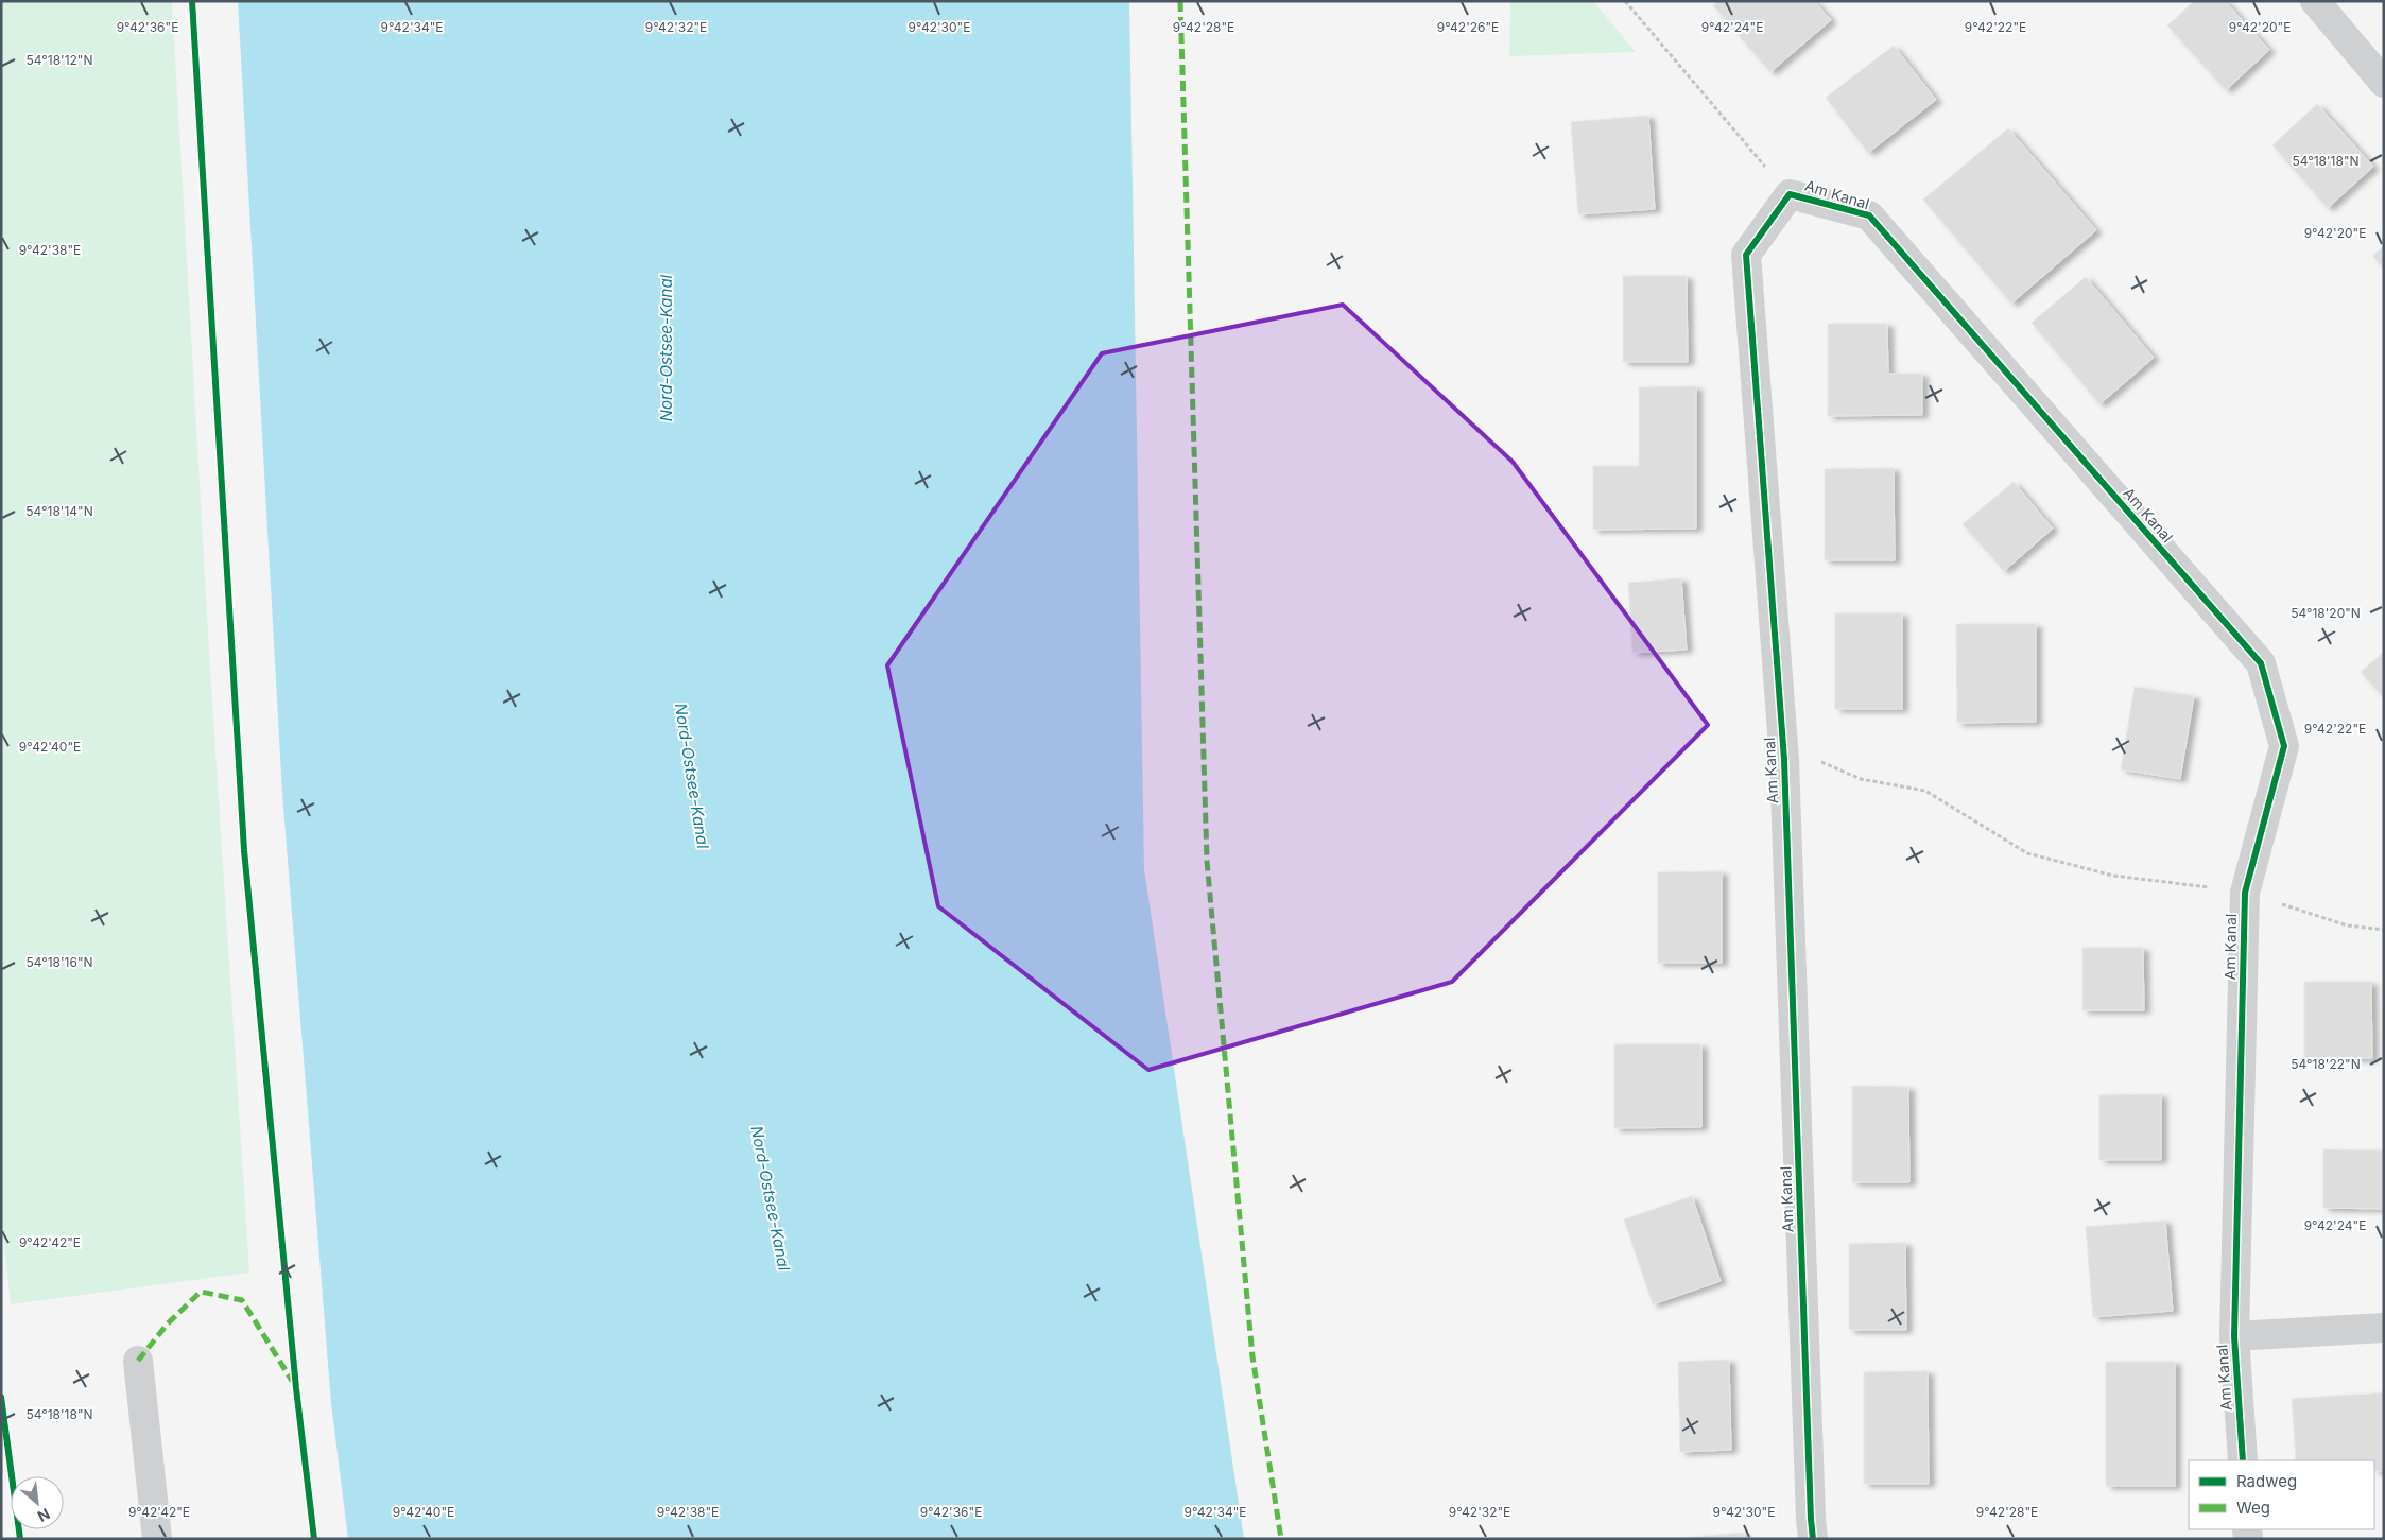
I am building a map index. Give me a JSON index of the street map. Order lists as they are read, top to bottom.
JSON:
{
  "streets": {
    "street": ["Am Kanal"]
  },
  "water": ["Nord-Ostsee-Kanal"],
  "legend": ["Radweg", "Weg"],
  "north": "bottom right",
  "coordinates": [
    "9°42'36\"E",
    "9°42'34\"E",
    "9°42'32\"E",
    "9°42'30\"E",
    "9°42'28\"E",
    "9°42'26\"E",
    "9°42'20\"E",
    "9°42'24\"E",
    "9°42'22\"E",
    "54°18'12\"N",
    "54°18'18\"N",
    "9°42'38\"E",
    "54°18'14\"N",
    "54°18'20\"N",
    "9°42'40\"E",
    "54°18'16\"N",
    "54°18'22\"N",
    "9°42'42\"E"
  ]
}
